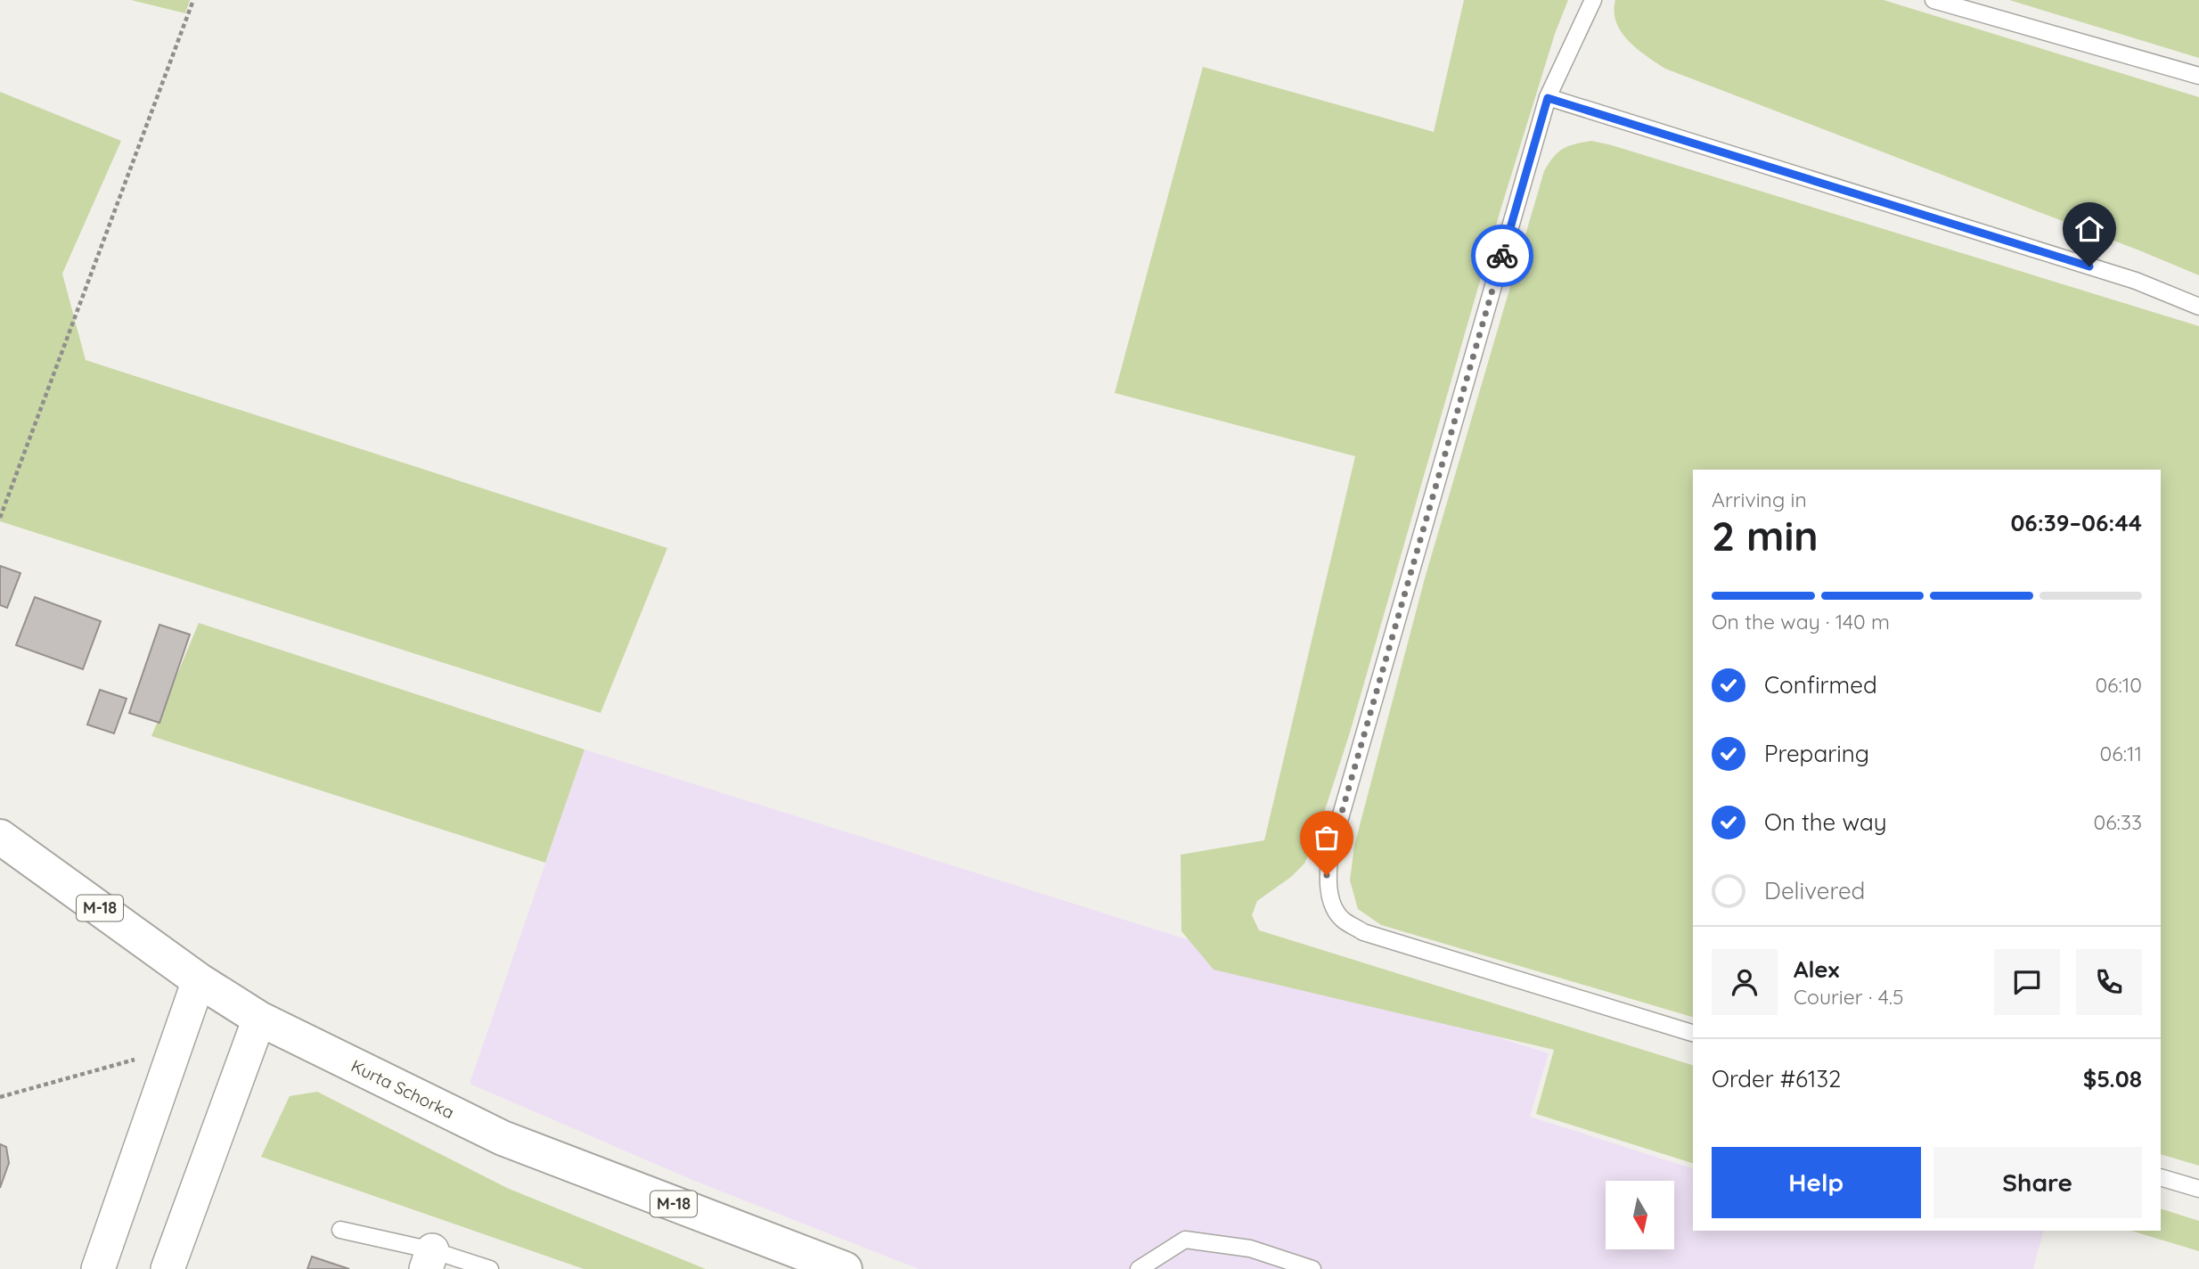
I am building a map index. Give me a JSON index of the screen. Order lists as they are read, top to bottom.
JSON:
{
  "streets": {
    "main road": ["M-18", "Kurta Schorka"]
  },
  "north": "bottom",
  "page": {
    "heading": ["2 min", "Arriving in", "06:39–06:44"],
    "panel": [
      "Alex",
      "Courier · 4.5",
      "Order #6132",
      "$5.08"
    ],
    "bar": "On the way · 140 m",
    "list": [
      ["Confirmed", "06:10"],
      ["Preparing", "06:11"],
      ["On the way", "06:33"],
      "Delivered"
    ],
    "buttons": ["Help", "Share"]
  }
}
